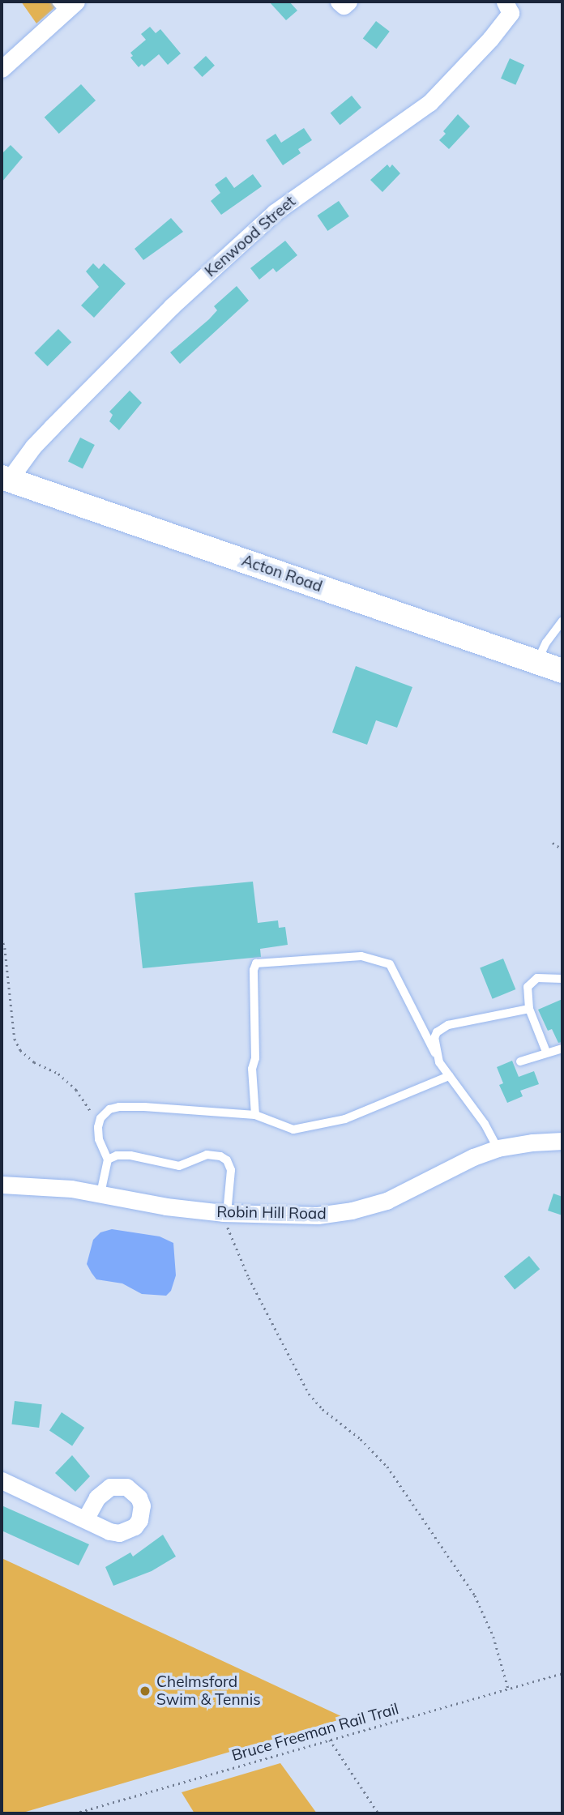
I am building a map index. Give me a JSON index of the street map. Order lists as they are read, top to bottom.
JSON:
{
  "streets": {
    "main road": ["Acton Road"],
    "street": ["Kenwood Street", "Robin Hill Road"],
    "path": ["Bruce Freeman Rail Trail"]
  },
  "crossings": [
    ["Kenwood Street", "Acton Road"]
  ],
  "places": ["Chelmsford Swim & Tennis"]
}
